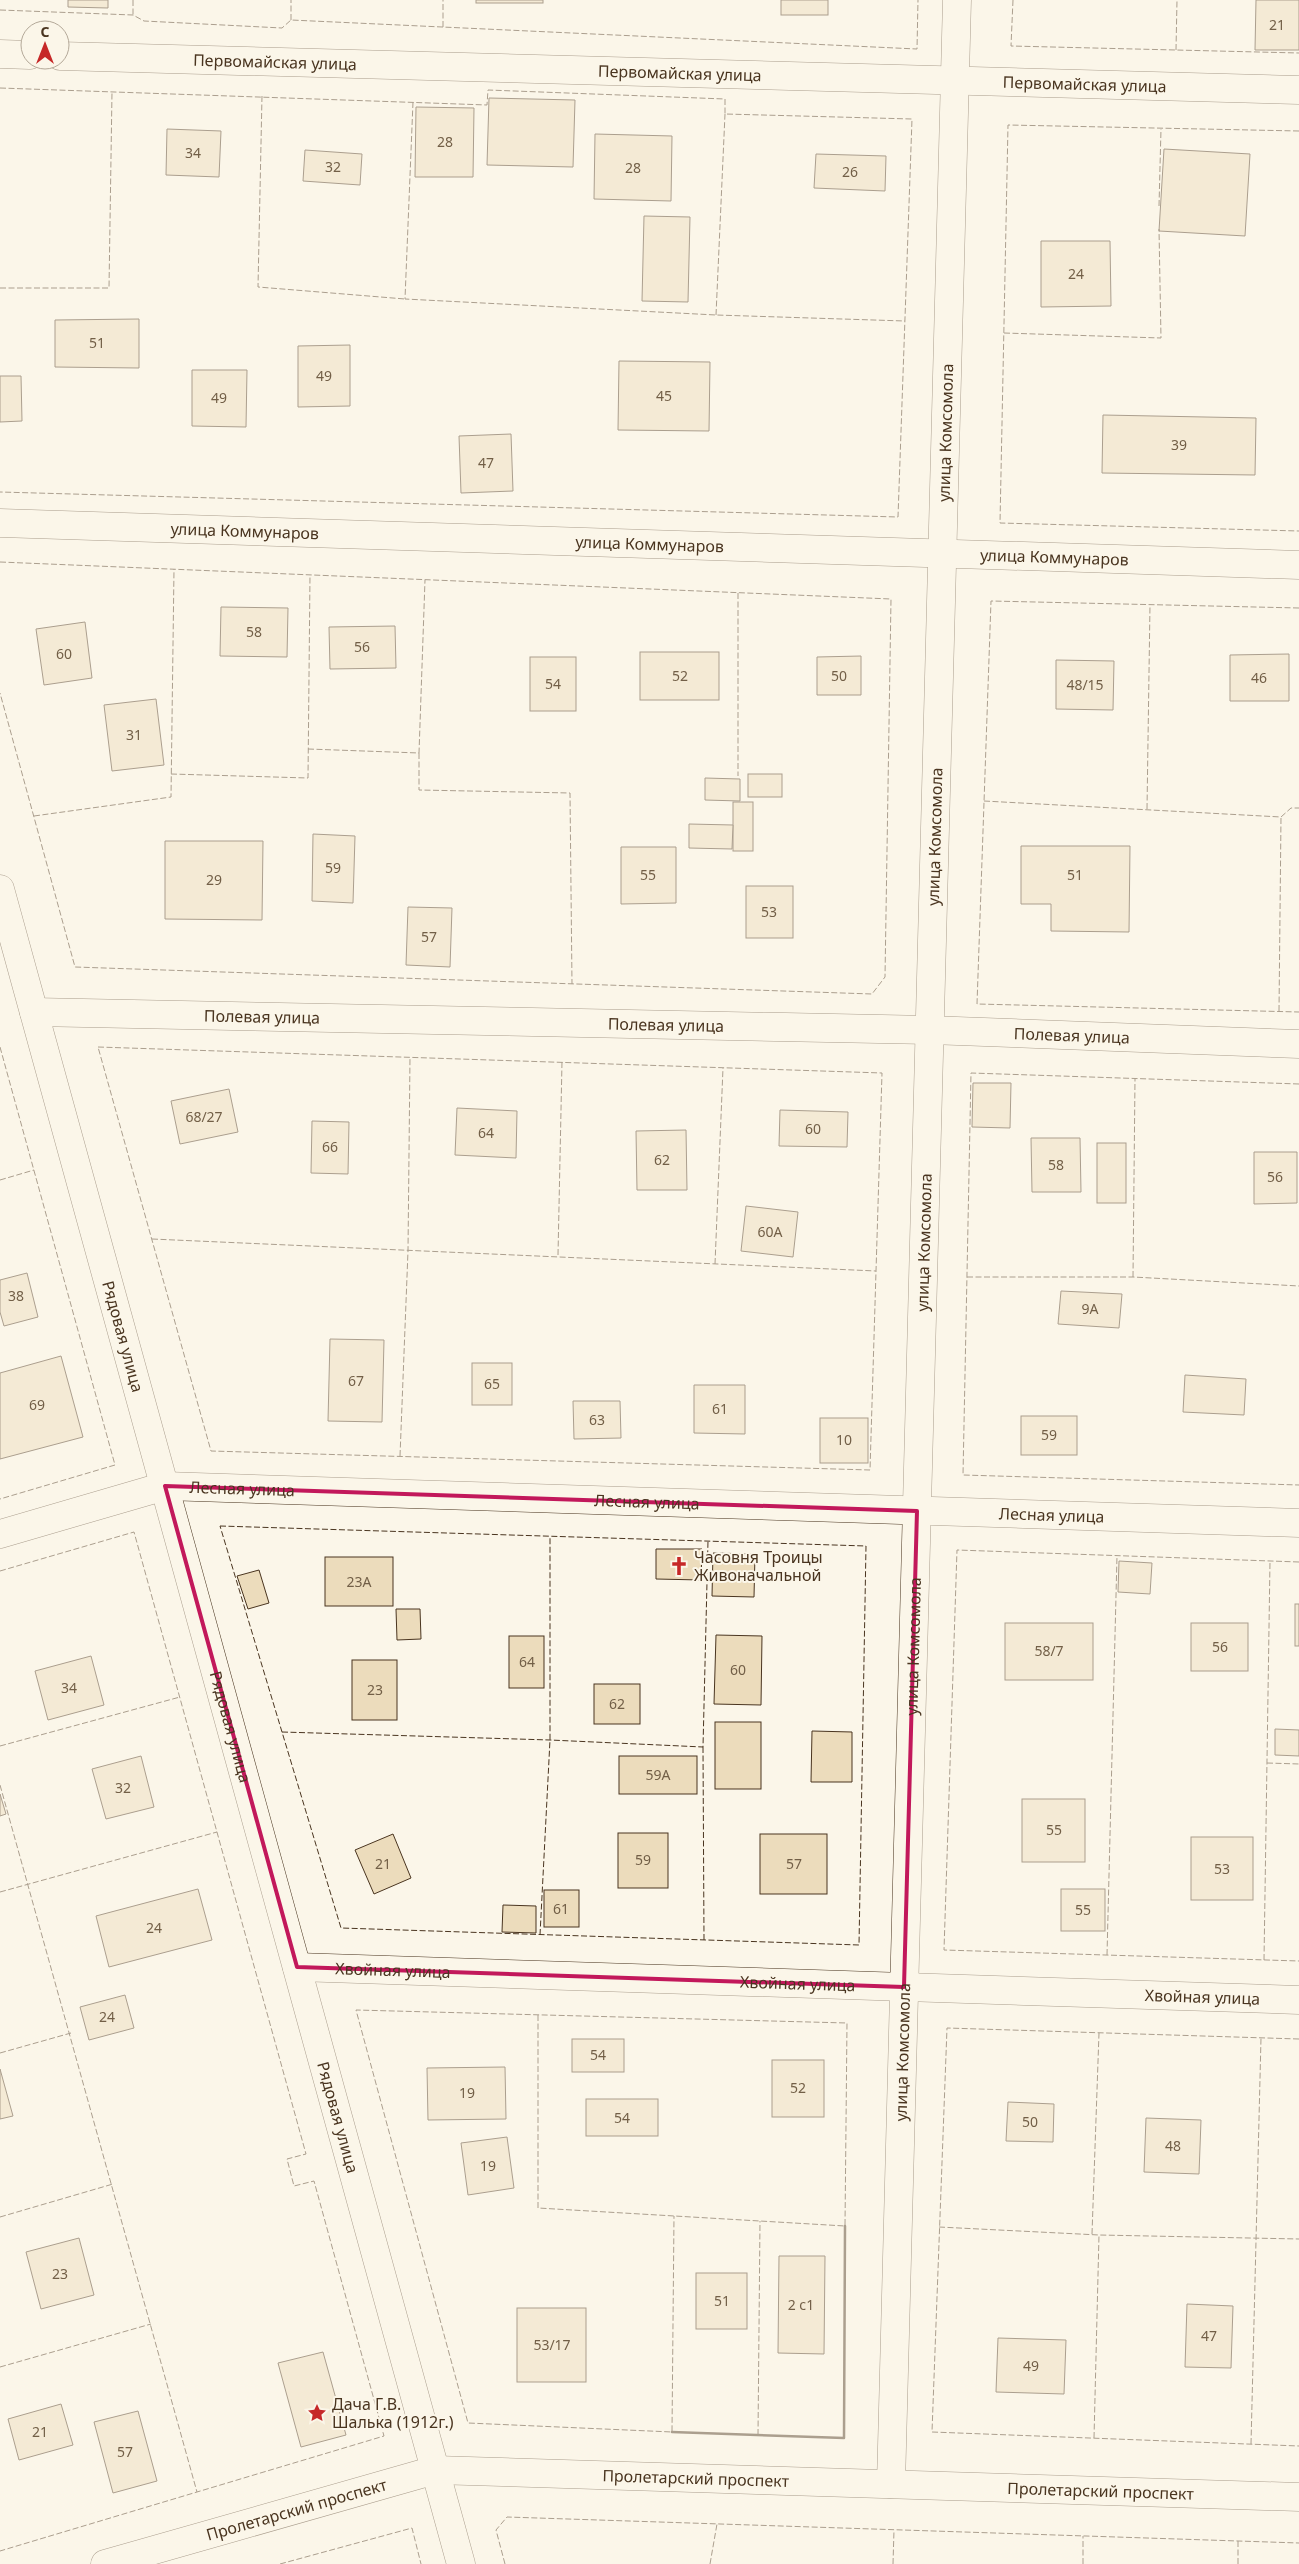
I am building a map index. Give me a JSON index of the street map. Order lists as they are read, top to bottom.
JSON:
{
  "streets": {
    "street": [
      "Первомайская улица",
      "улица Комсомола",
      "улица Коммунаров",
      "Полевая улица",
      "Рядовая улица",
      "Лесная улица",
      "Хвойная улица",
      "Пролетарский проспект"
    ]
  },
  "crossings": [
    ["Первомайская улица", "улица Комсомола"],
    ["улица Комсомола", "улица Коммунаров"],
    ["улица Комсомола", "Полевая улица"],
    ["улица Комсомола", "Лесная улица"],
    ["улица Комсомола", "Хвойная улица"],
    ["улица Комсомола", "Пролетарский проспект"],
    ["Полевая улица", "Рядовая улица"],
    ["Рядовая улица", "Лесная улица"],
    ["Рядовая улица", "Хвойная улица"],
    ["Рядовая улица", "Пролетарский проспект"]
  ],
  "places": {
    "church": ["Часовня Троицы Живоначальной"],
    "place": ["Дача Г.В. Шалька (1912г.)"]
  },
  "house_numbers": [
    "21",
    "28",
    "34",
    "32",
    "28",
    "26",
    "24",
    "51",
    "49",
    "45",
    "49",
    "39",
    "47",
    "58",
    "56",
    "60",
    "52",
    "50",
    "46",
    "54",
    "48/15",
    "31",
    "59",
    "55",
    "51",
    "29",
    "53",
    "57",
    "68/27",
    "60",
    "64",
    "66",
    "62",
    "58",
    "56",
    "60А",
    "38",
    "9А",
    "67",
    "65",
    "69",
    "61",
    "63",
    "59",
    "10",
    "23А",
    "56",
    "58/7",
    "64",
    "60",
    "34",
    "23",
    "62",
    "59А",
    "32",
    "55",
    "59",
    "21",
    "57",
    "53",
    "61",
    "55",
    "24",
    "24",
    "54",
    "52",
    "19",
    "54",
    "50",
    "48",
    "19",
    "23",
    "51",
    "2 с1",
    "47",
    "53/17",
    "49",
    "21",
    "57"
  ],
  "north": "top"
}
